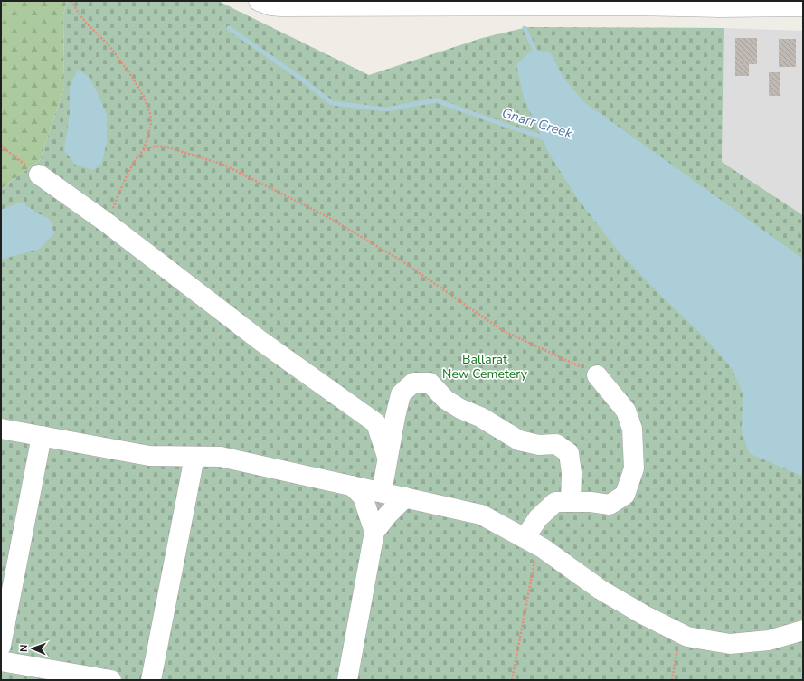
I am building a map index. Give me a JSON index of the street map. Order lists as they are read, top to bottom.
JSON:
{
  "water": ["Gnarr Creek"],
  "parks": ["Ballarat New Cemetery"],
  "north": "left"
}
